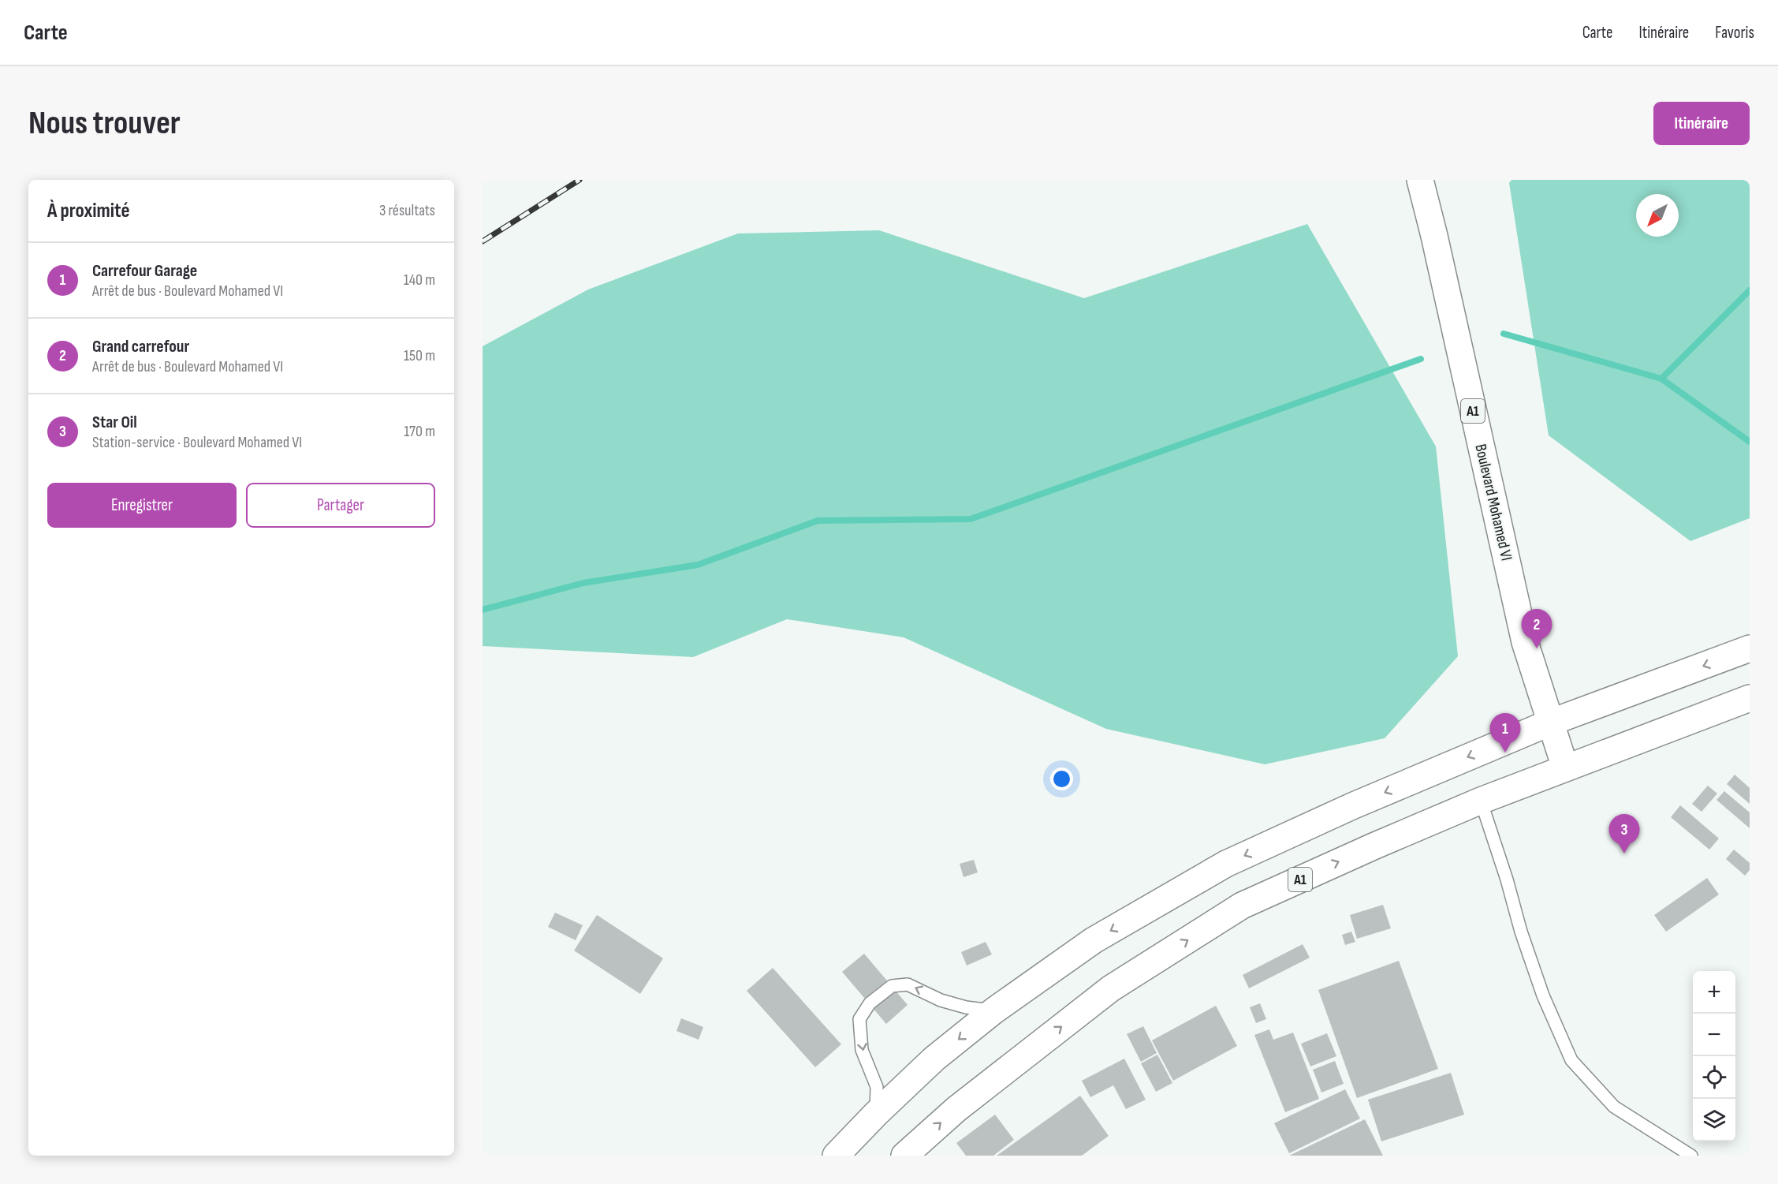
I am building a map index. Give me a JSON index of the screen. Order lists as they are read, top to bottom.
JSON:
{
  "streets": {
    "main road": ["A1", "Boulevard Mohamed VI"]
  },
  "crossings": [
    ["A1", "Boulevard Mohamed VI"]
  ],
  "north": "bottom left",
  "page": {
    "header": "Carte",
    "nav": ["Carte", "Itinéraire", "Favoris"],
    "buttons": [
      "Itinéraire",
      ["Enregistrer", "Partager"]
    ],
    "title": "Nous trouver",
    "heading": ["À proximité", "3 résultats"],
    "list": [
      {
        "mark": "1",
        "name": "Carrefour Garage",
        "note": "Arrêt de bus · Boulevard Mohamed VI",
        "value": "140 m"
      },
      {
        "mark": "2",
        "name": "Grand carrefour",
        "note": "Arrêt de bus · Boulevard Mohamed VI",
        "value": "150 m"
      },
      {
        "mark": "3",
        "name": "Star Oil",
        "note": "Station-service · Boulevard Mohamed VI",
        "value": "170 m"
      }
    ],
    "pins": ["2", "1", "3"],
    "map_buttons": ["+", "−"]
  }
}
